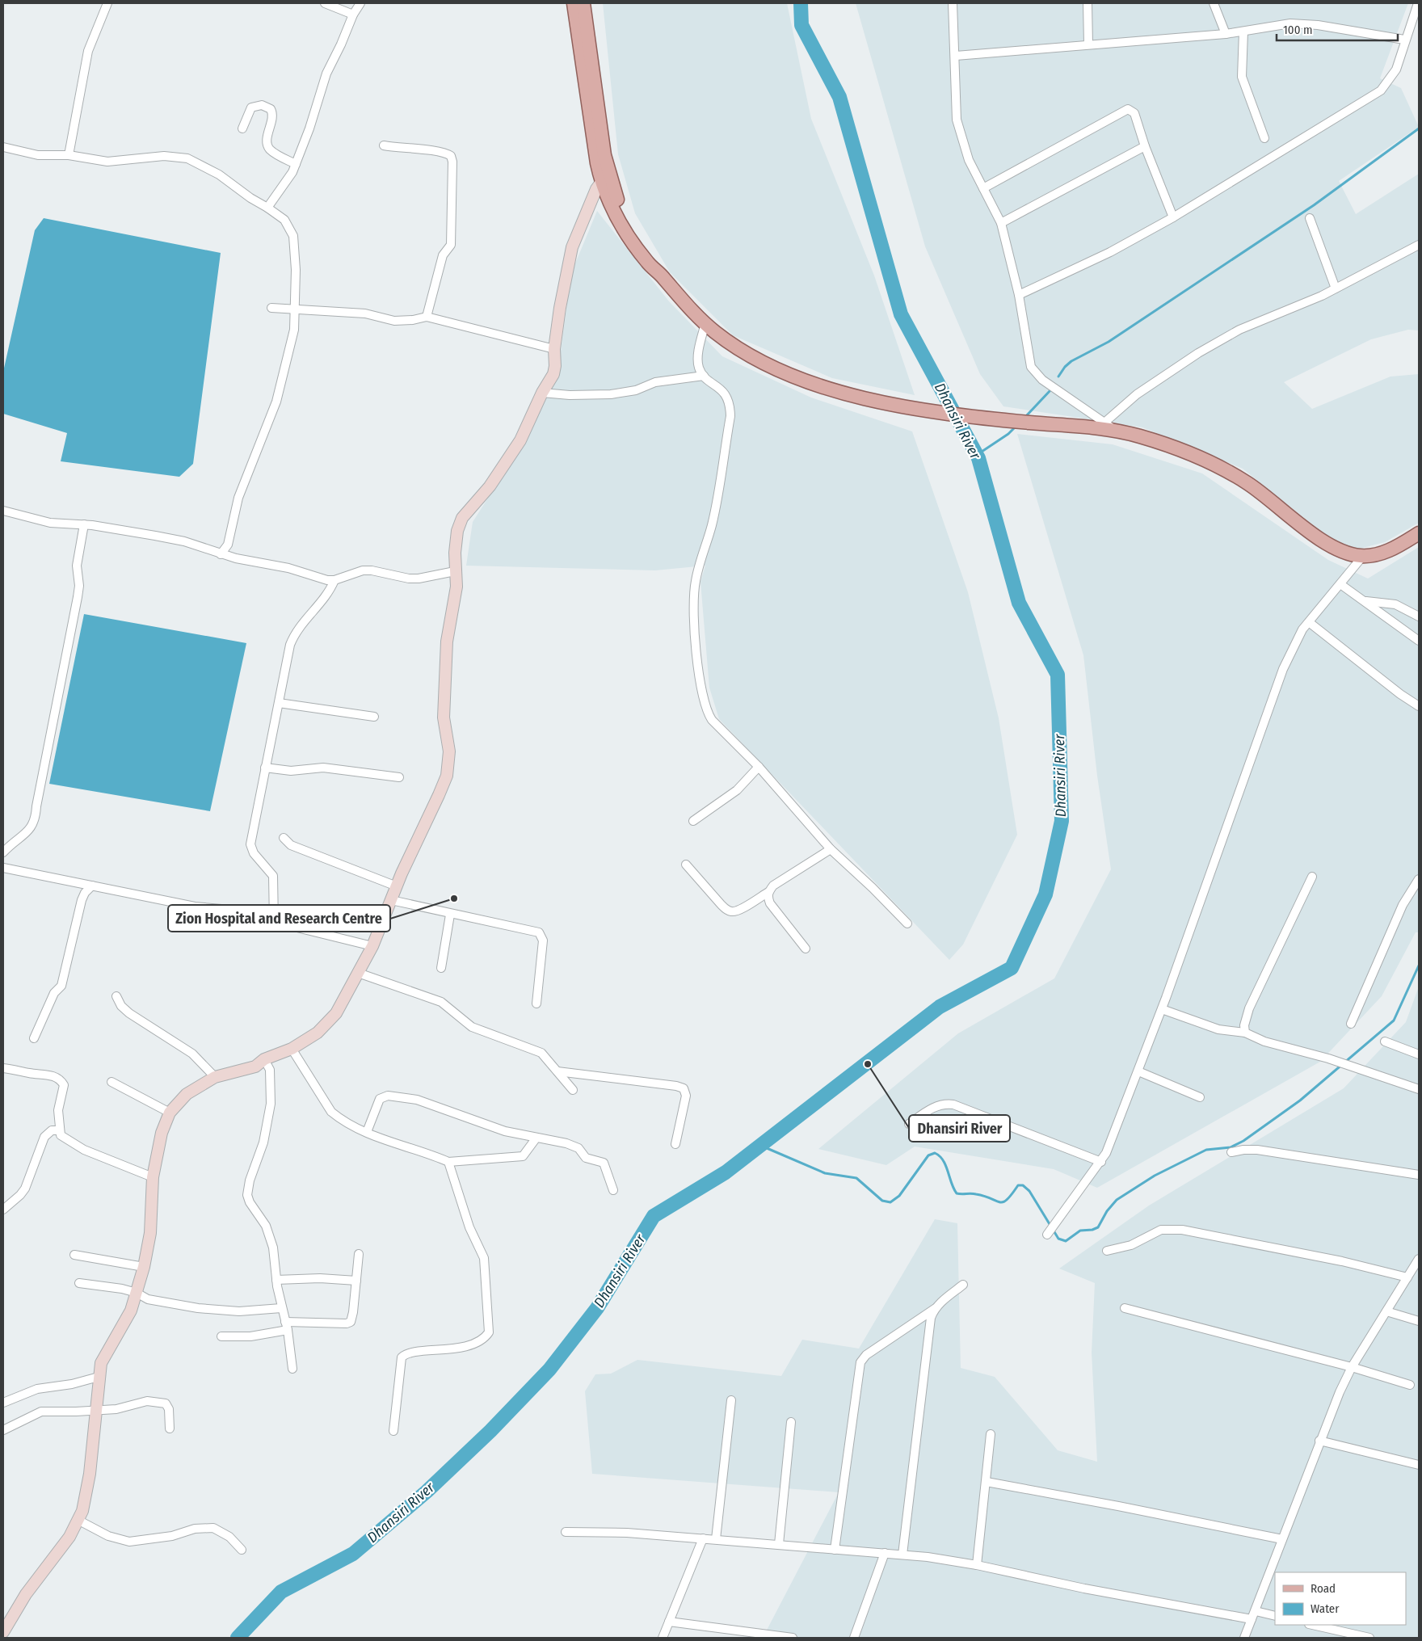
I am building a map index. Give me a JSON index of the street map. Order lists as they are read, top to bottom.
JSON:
{
  "water": ["Dhansiri River"],
  "places": ["Zion Hospital and Research Centre", "Dhansiri River"],
  "legend": ["Road", "Water"],
  "scale_bar": "100 m"
}
